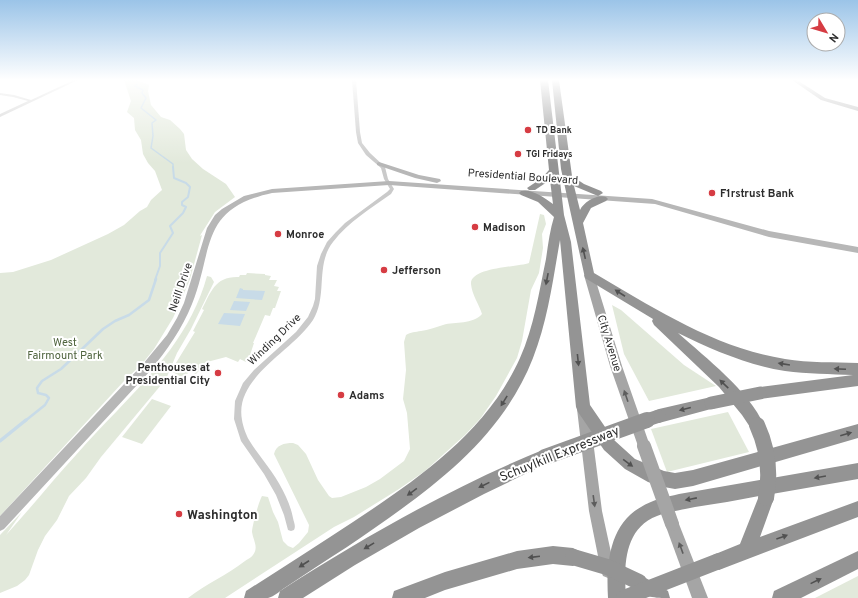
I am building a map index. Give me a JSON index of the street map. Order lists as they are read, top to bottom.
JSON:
{
  "streets": {
    "highway": ["City Avenue", "Schuylkill Expressway"],
    "main road": ["Presidential Boulevard", "Neill Drive"],
    "street": ["Winding Drive"]
  },
  "crossings": [
    ["Presidential Boulevard", "Neill Drive"],
    ["Presidential Boulevard", "Winding Drive"],
    ["Presidential Boulevard", "City Avenue"],
    ["Neill Drive", "Winding Drive"]
  ],
  "one_way": ["Schuylkill Expressway"],
  "parks": ["West Fairmount Park"],
  "places": [
    "TD Bank",
    "TGI Fridays",
    "F1rstrust Bank",
    "Madison",
    "Monroe",
    "Jefferson",
    "Penthouses at Presidential City",
    "Adams",
    "Washington"
  ],
  "north": "bottom right"
}
